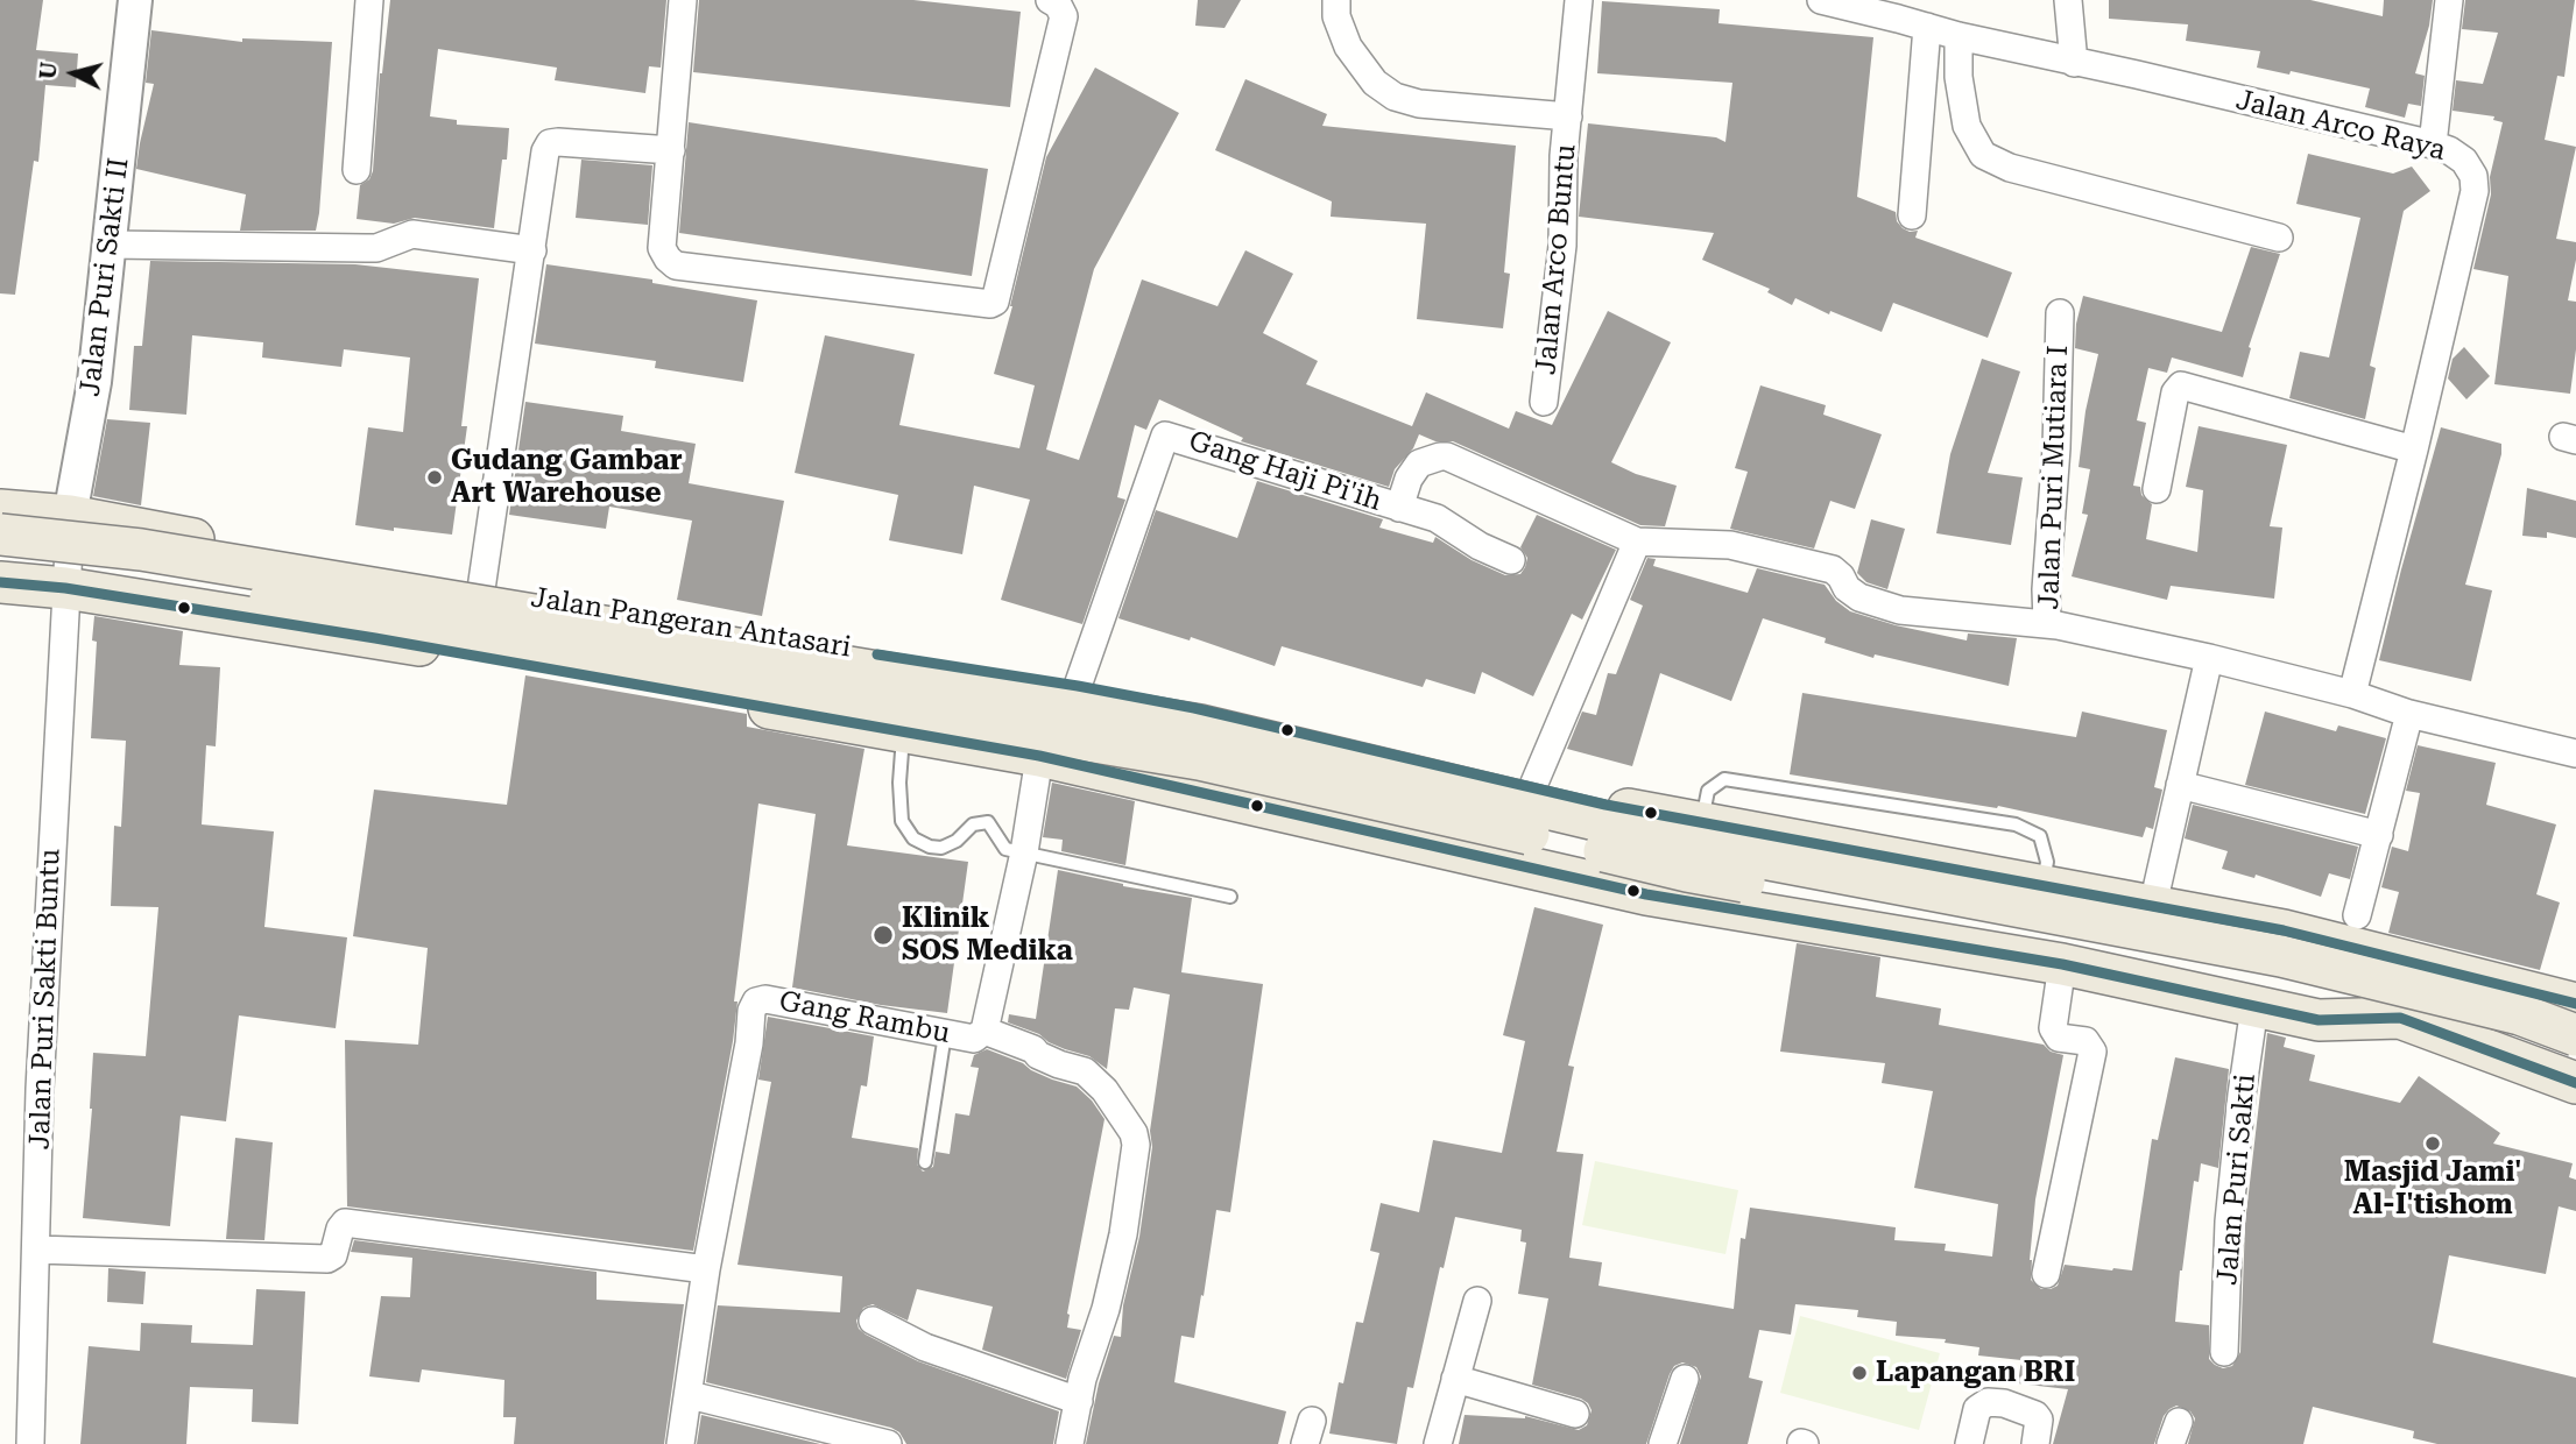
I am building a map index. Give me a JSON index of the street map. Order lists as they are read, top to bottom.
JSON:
{
  "streets": {
    "main road": ["Jalan Pangeran Antasari"],
    "street": [
      "Jalan Arco Raya",
      "Jalan Arco Buntu",
      "Jalan Puri Sakti II",
      "Gang Haji Pi'ih",
      "Jalan Puri Mutiara I",
      "Jalan Puri Sakti Buntu",
      "Gang Rambu",
      "Jalan Puri Sakti"
    ]
  },
  "crossings": [
    ["Jalan Arco Raya", "Jalan Puri Mutiara I"],
    ["Jalan Puri Sakti II", "Jalan Pangeran Antasari"],
    ["Jalan Puri Sakti II", "Jalan Puri Sakti Buntu"],
    ["Gang Haji Pi'ih", "Jalan Pangeran Antasari"],
    ["Gang Haji Pi'ih", "Gang Rambu"],
    ["Jalan Pangeran Antasari", "Jalan Puri Sakti Buntu"],
    ["Jalan Pangeran Antasari", "Gang Rambu"],
    ["Jalan Pangeran Antasari", "Jalan Puri Sakti"]
  ],
  "places": [
    "Gudang Gambar Art Warehouse",
    "Klinik SOS Medika",
    "Masjid Jami' Al-I'tishom",
    "Lapangan BRI"
  ],
  "north": "left"
}
